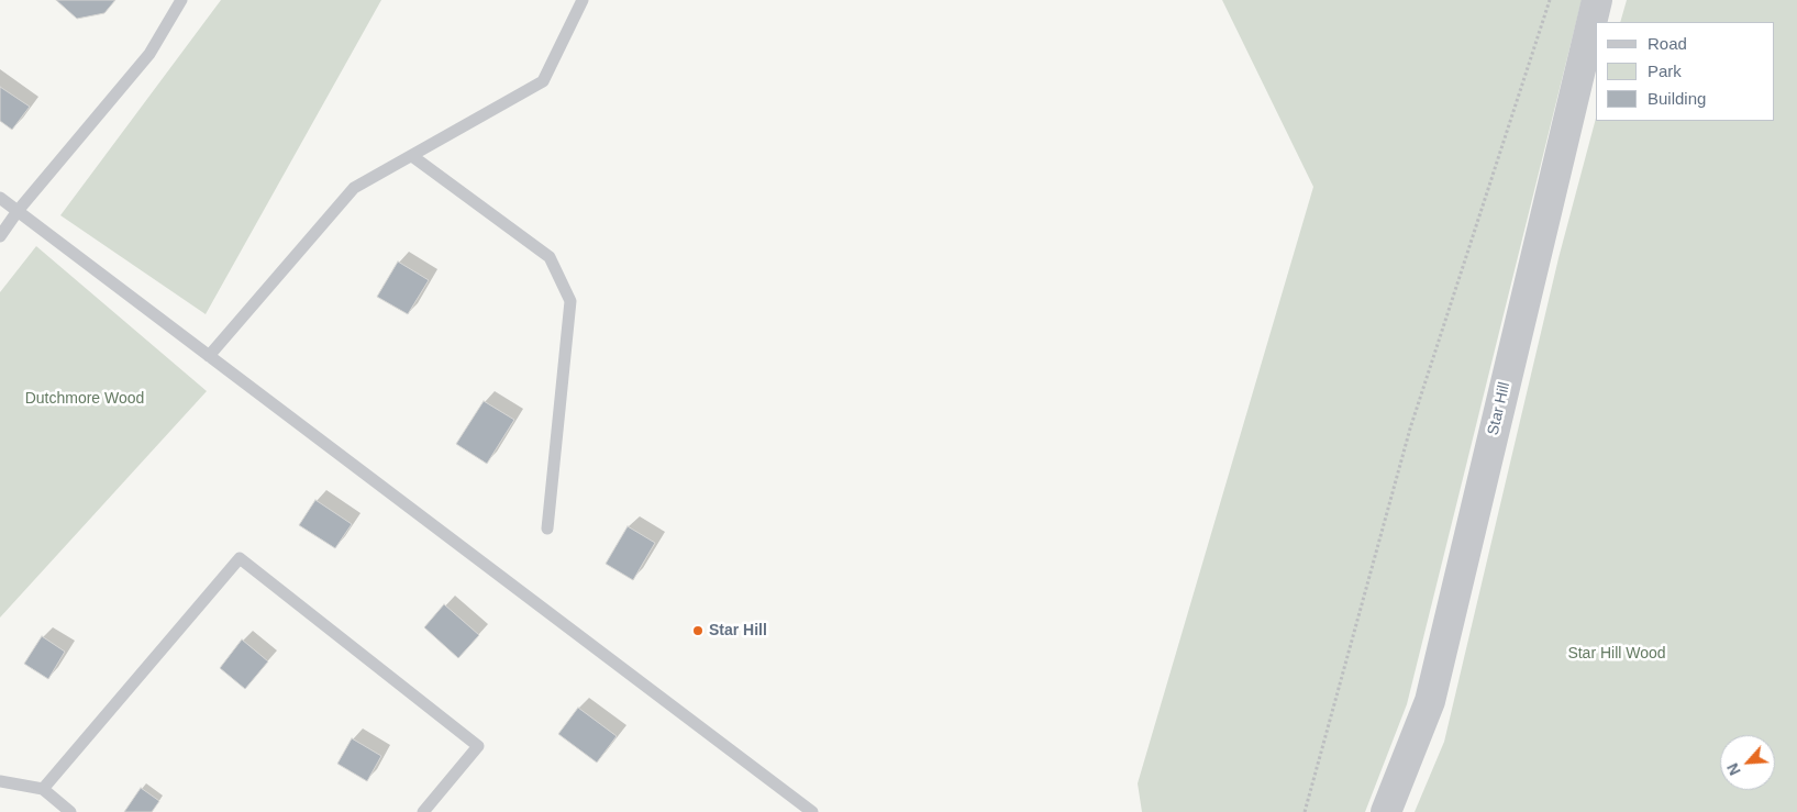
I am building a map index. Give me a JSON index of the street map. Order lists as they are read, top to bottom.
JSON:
{
  "streets": {
    "street": ["Star Hill"]
  },
  "parks": ["Dutchmore Wood", "Star Hill Wood"],
  "places": ["Star Hill"],
  "legend": ["Road", "Park", "Building"],
  "north": "bottom left"
}
